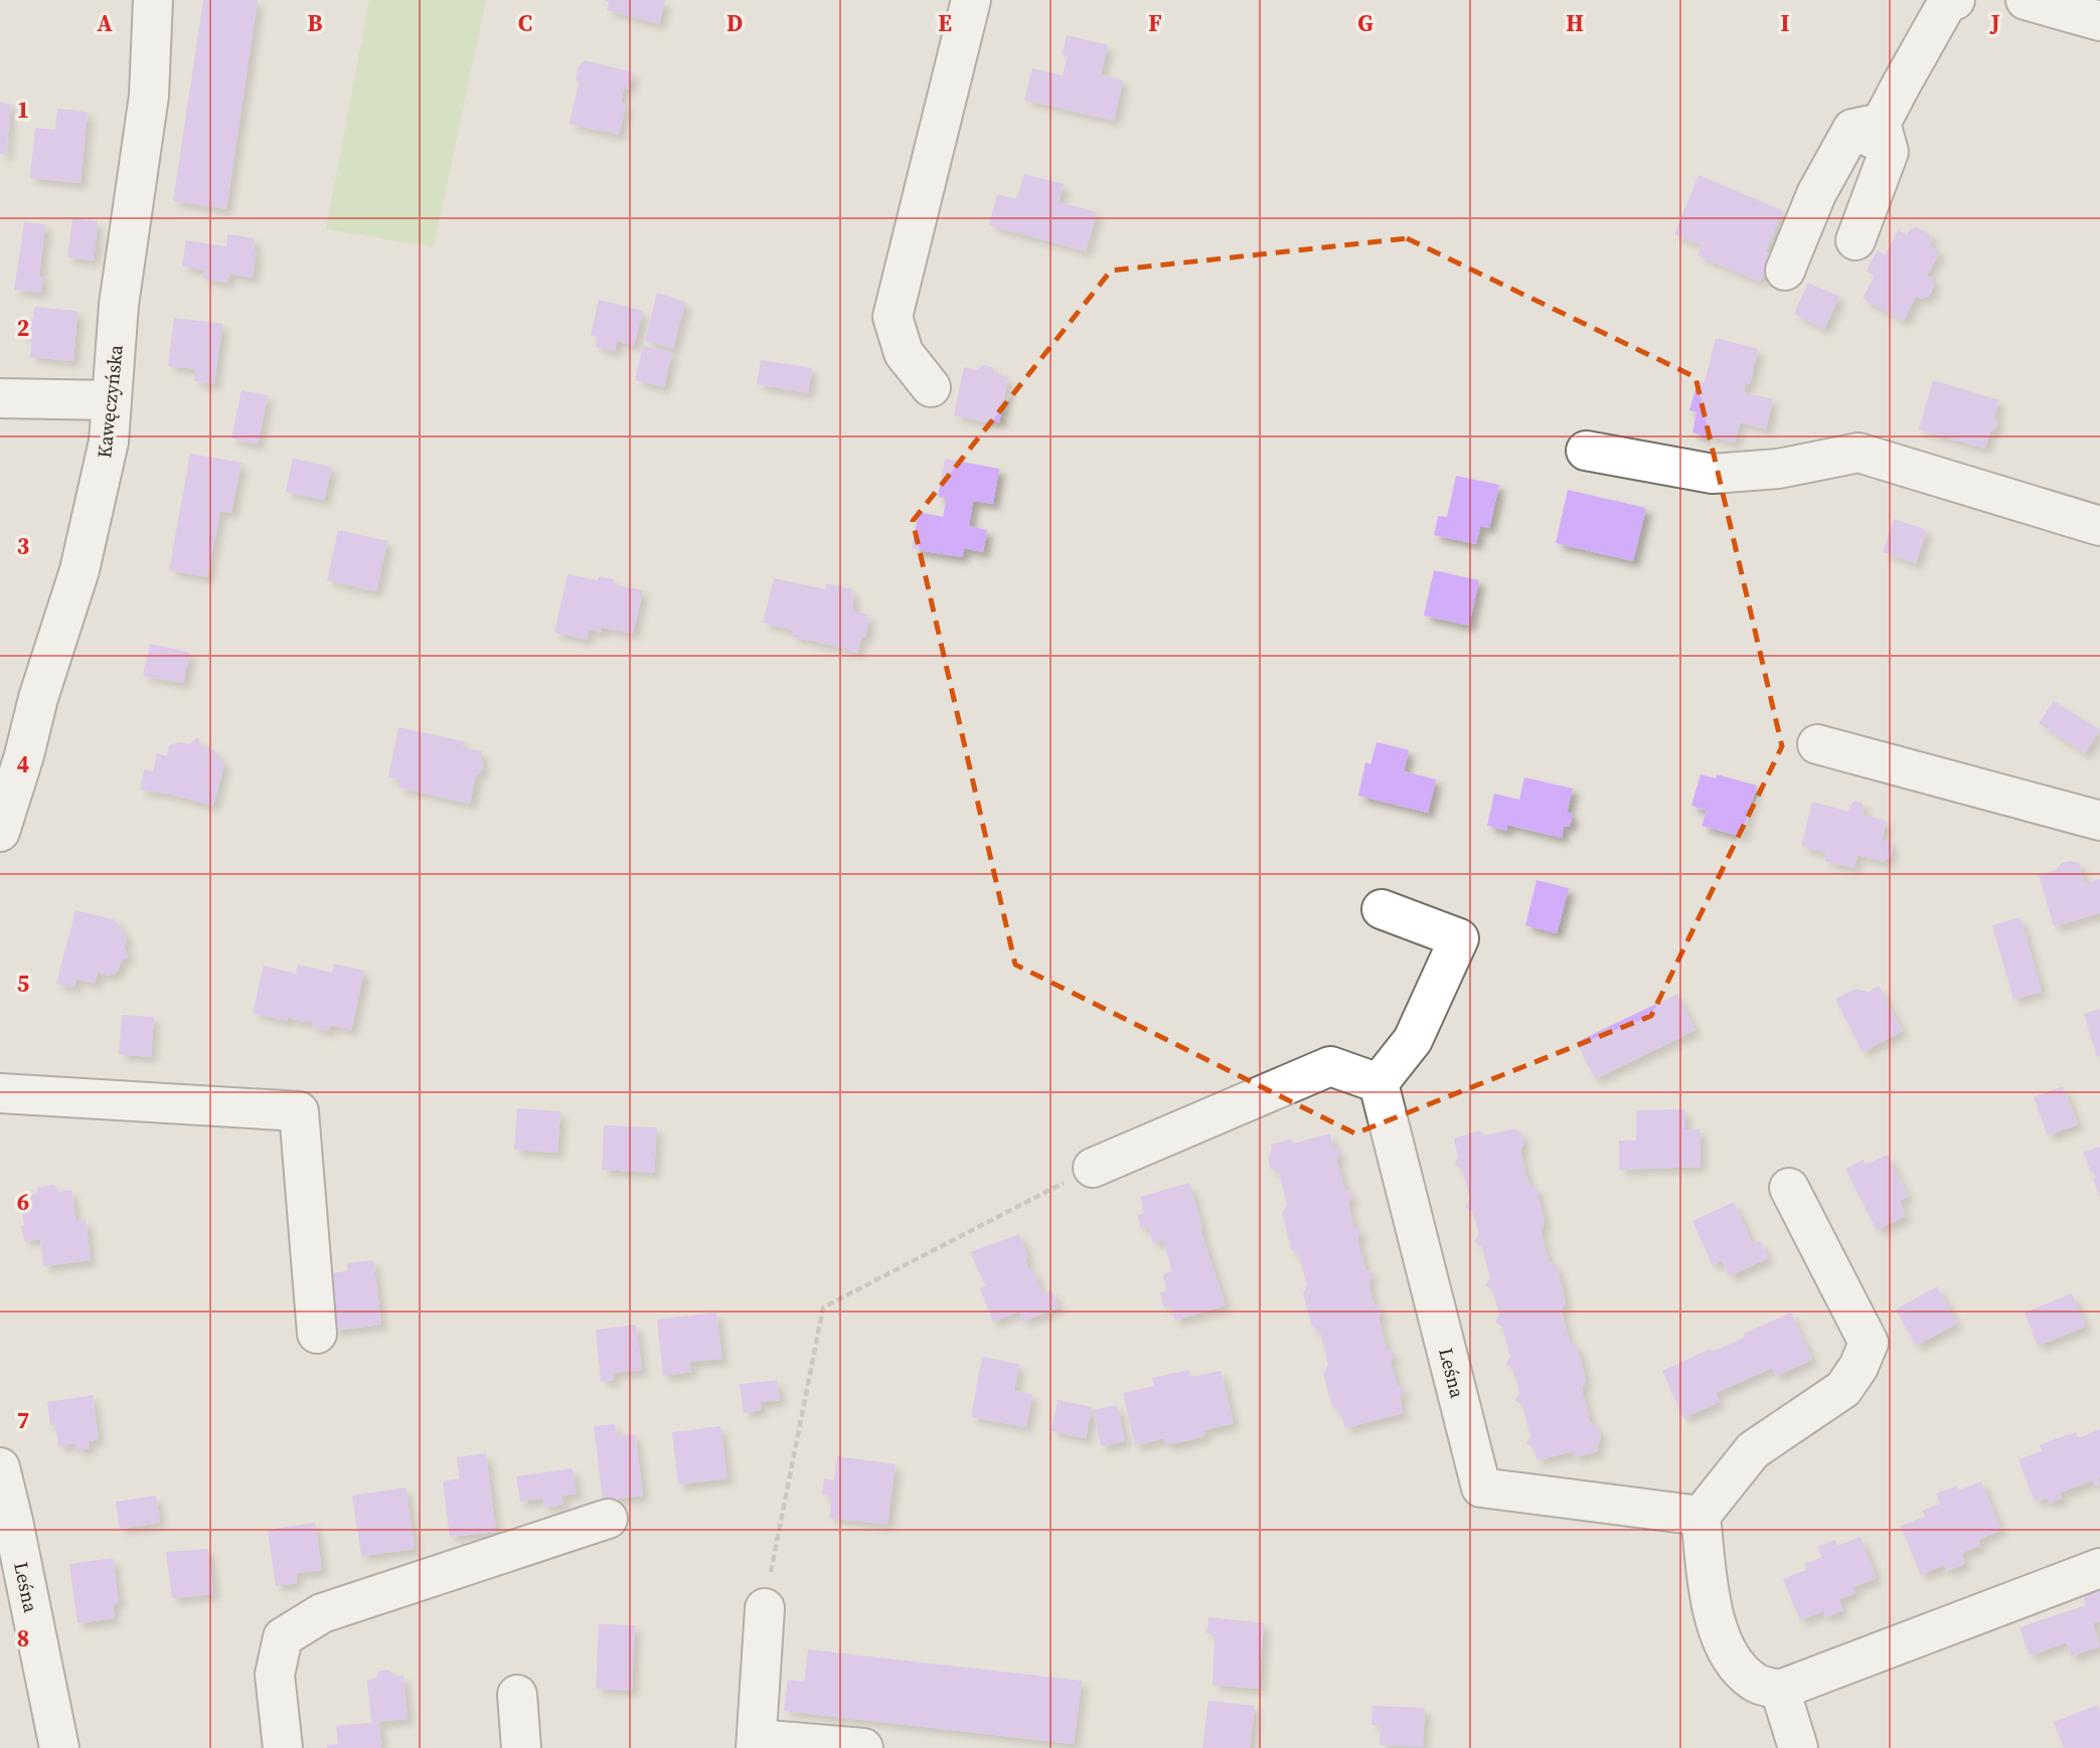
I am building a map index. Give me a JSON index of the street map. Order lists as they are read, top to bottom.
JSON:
{
  "streets": {
    "street": ["Kawęczyńska", "Leśna"]
  },
  "grid": {
    "columns": [
      "A",
      "B",
      "C",
      "D",
      "E",
      "F",
      "G",
      "H",
      "I",
      "J"
    ],
    "rows": [
      "1",
      "2",
      "3",
      "4",
      "5",
      "6",
      "7",
      "8"
    ]
  }
}
